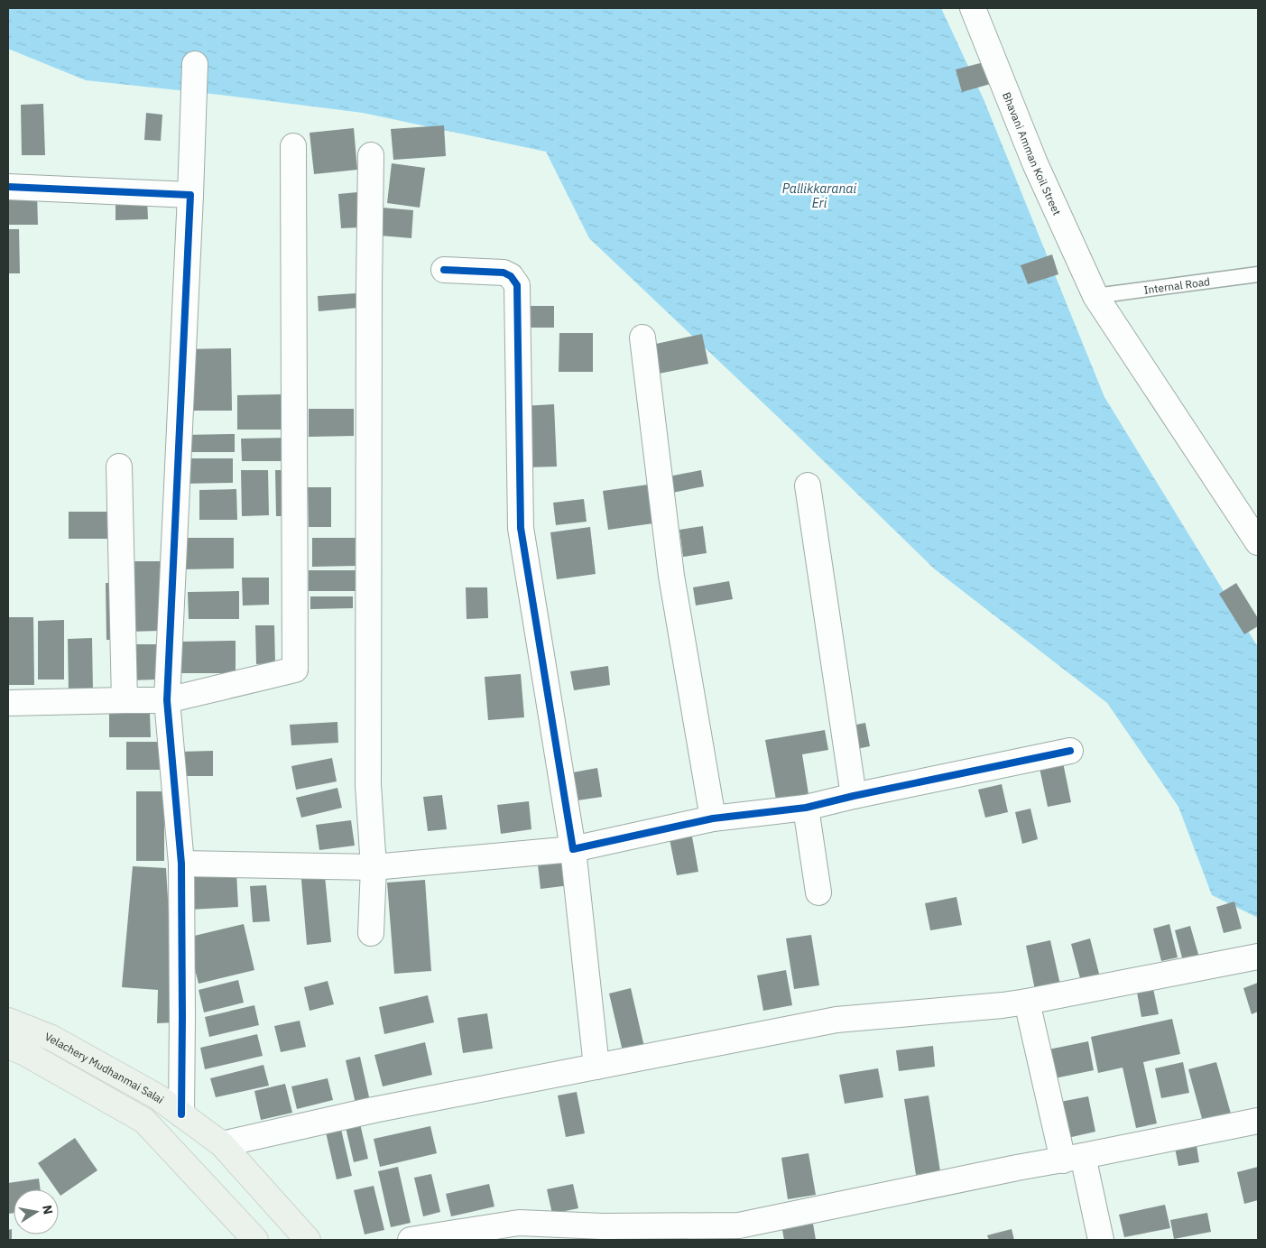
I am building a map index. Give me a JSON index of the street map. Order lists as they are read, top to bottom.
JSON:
{
  "streets": {
    "main road": ["Velachery Mudhanmai Salai"],
    "street": ["Bhavani Amman Koil Street"],
    "lane": ["Internal Road"]
  },
  "crossings": [
    ["Bhavani Amman Koil Street", "Internal Road"]
  ],
  "water": ["Pallikkaranai Eri"],
  "north": "right"
}
